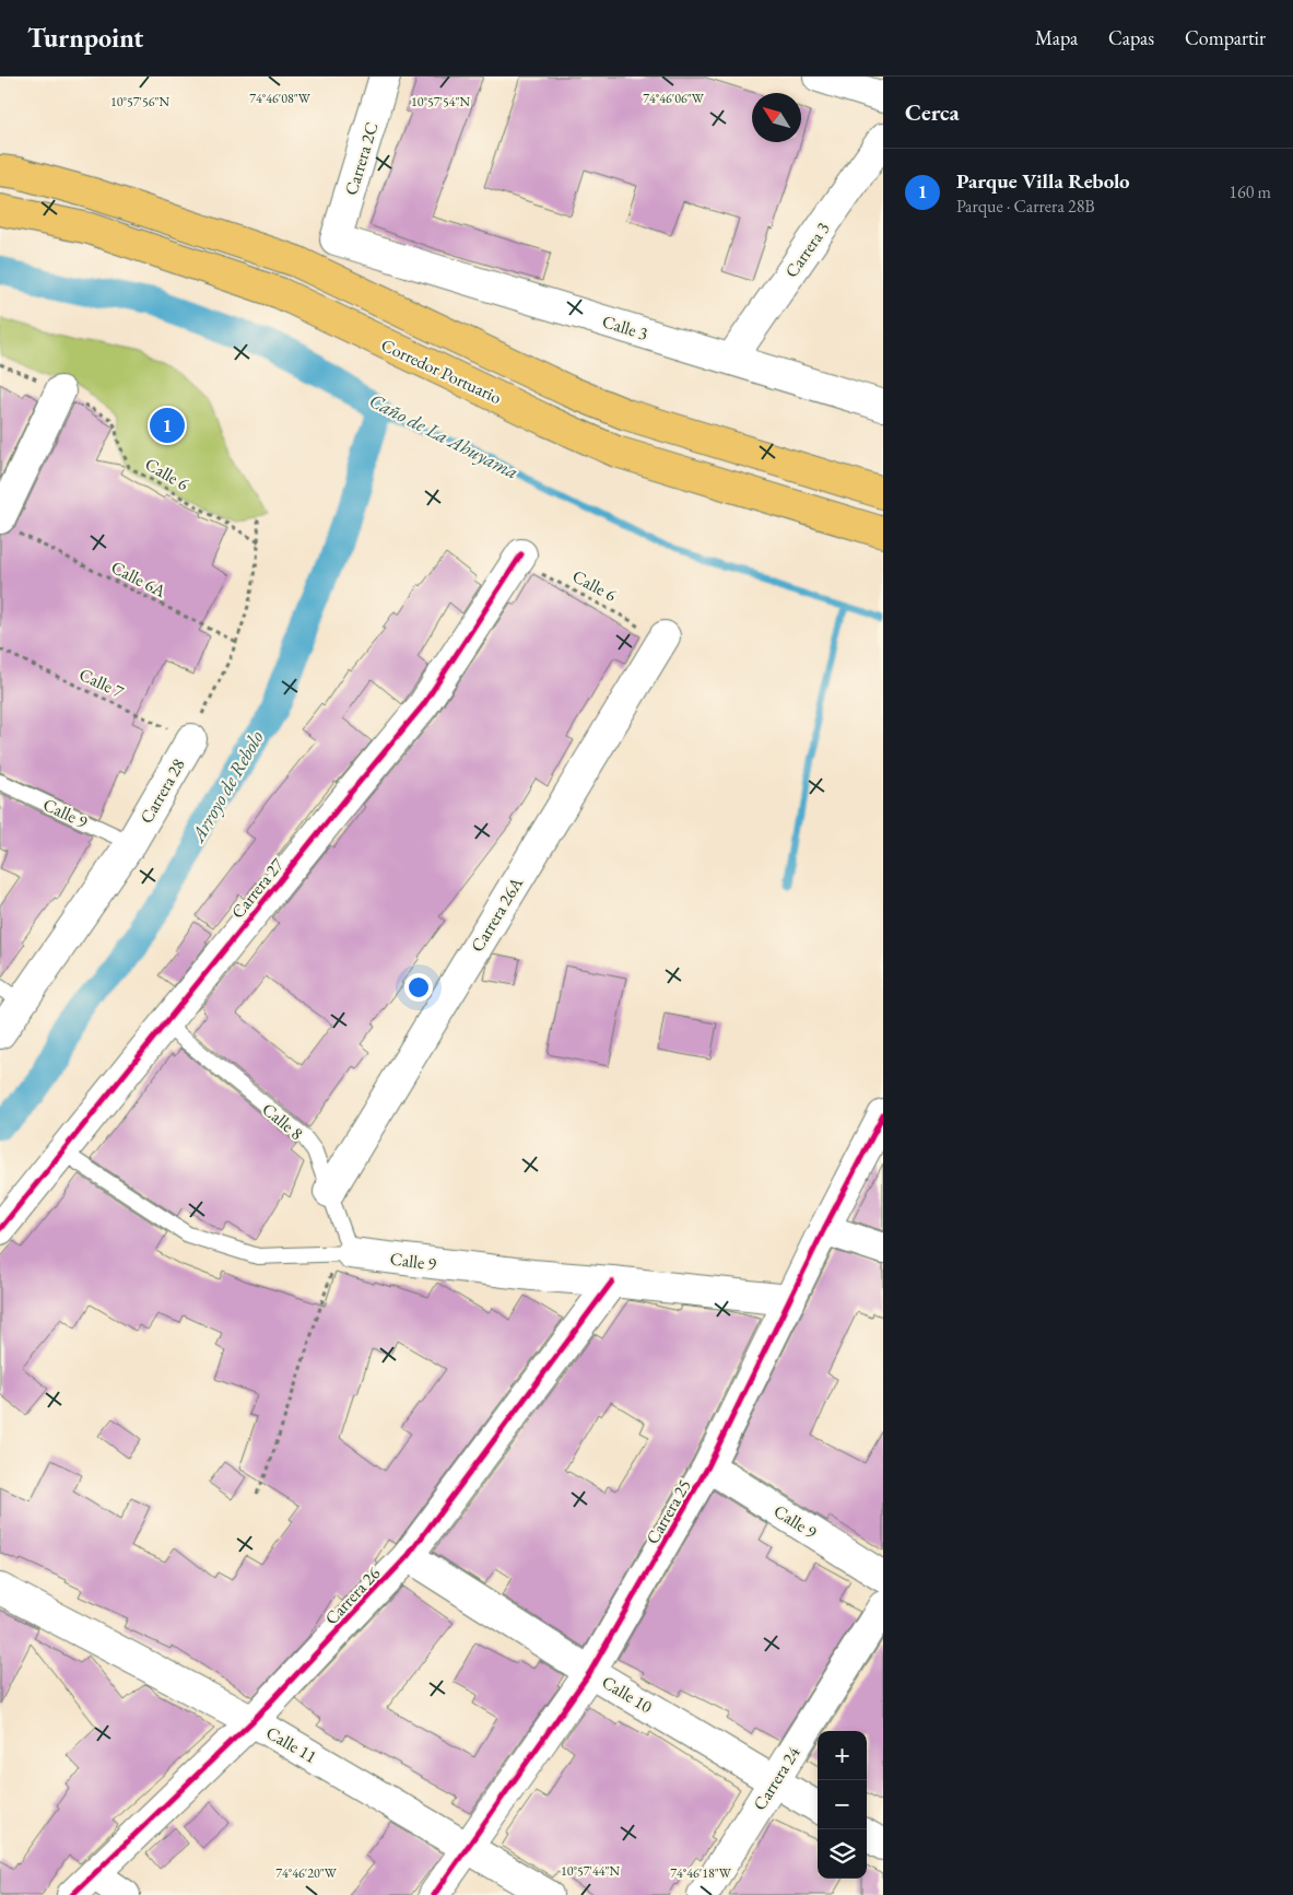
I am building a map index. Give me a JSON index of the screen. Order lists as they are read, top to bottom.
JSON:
{
  "streets": {
    "main road": ["Corredor Portuario"],
    "street": [
      "Carrera 2C",
      "Carrera 3",
      "Calle 3",
      "Carrera 28",
      "Calle 9",
      "Carrera 27",
      "Carrera 26A",
      "Carrera 25",
      "Carrera 26",
      "Calle 10",
      "Calle 11",
      "Carrera 24"
    ],
    "lane": ["Calle 8"],
    "path": ["Calle 6", "Calle 6A", "Calle 7"]
  },
  "crossings": [
    ["Carrera 2C", "Calle 3"],
    ["Carrera 3", "Calle 3"],
    ["Calle 6", "Carrera 28"],
    ["Calle 6", "Carrera 27"],
    ["Calle 6", "Carrera 26A"],
    ["Calle 6A", "Carrera 28"],
    ["Calle 7", "Carrera 28"],
    ["Carrera 28", "Calle 9"],
    ["Calle 9", "Carrera 27"],
    ["Calle 9", "Calle 8"],
    ["Calle 9", "Carrera 25"],
    ["Calle 9", "Carrera 26"],
    ["Carrera 27", "Calle 8"],
    ["Carrera 26A", "Calle 8"],
    ["Carrera 25", "Calle 10"],
    ["Carrera 25", "Calle 11"],
    ["Carrera 26", "Calle 10"],
    ["Carrera 26", "Calle 11"],
    ["Calle 10", "Carrera 24"]
  ],
  "water": ["Caño de La Ahuyama", "Arroyo de Rebolo"],
  "north": "top left",
  "page": {
    "header": "Turnpoint",
    "nav": ["Mapa", "Capas", "Compartir"],
    "heading": "Cerca",
    "list": [
      {
        "mark": "1",
        "name": "Parque Villa Rebolo",
        "note": "Parque · Carrera 28B",
        "value": "160 m"
      }
    ],
    "pins": "1",
    "map_buttons": ["+", "−"]
  },
  "coordinates": [
    "74°46'08\"W",
    "74°46'06\"W",
    "10°57'56\"N",
    "10°57'54\"N",
    "10°57'44\"N",
    "74°46'20\"W",
    "74°46'18\"W"
  ]
}
